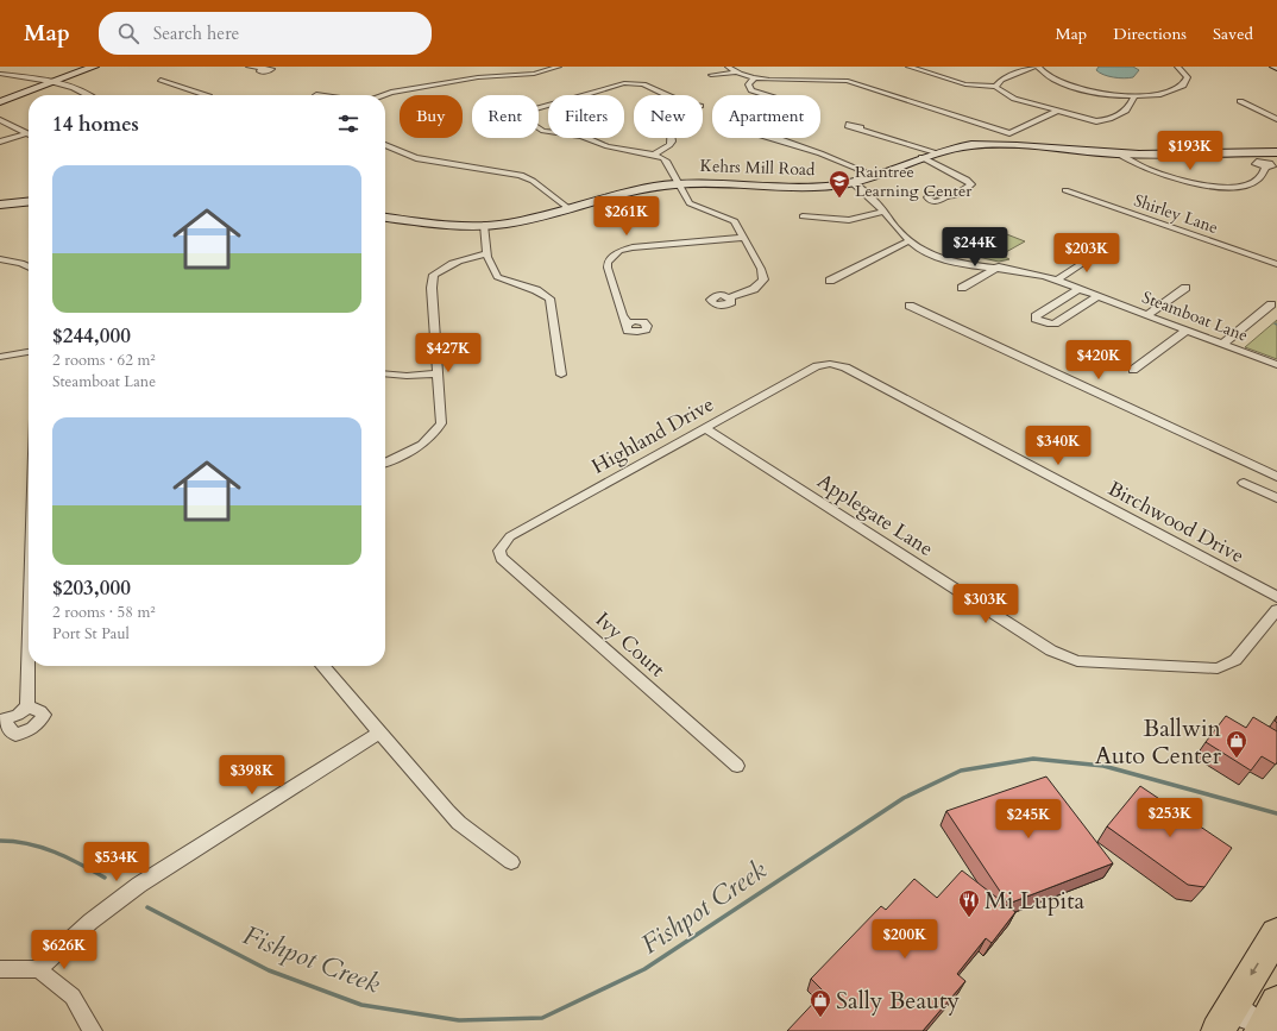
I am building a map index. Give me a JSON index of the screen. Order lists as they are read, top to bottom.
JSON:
{
  "streets": {
    "street": [
      "Kehrs Mill Road",
      "Shirley Lane",
      "Steamboat Lane",
      "Highland Drive",
      "Applegate Lane",
      "Birchwood Drive",
      "Ivy Court"
    ]
  },
  "crossings": [
    ["Kehrs Mill Road", "Steamboat Lane"],
    ["Highland Drive", "Applegate Lane"],
    ["Highland Drive", "Birchwood Drive"],
    ["Highland Drive", "Ivy Court"]
  ],
  "water": ["Fishpot Creek"],
  "places": {
    "school or university": ["Raintree Learning Center"],
    "shop": ["Ballwin Auto Center", "Sally Beauty"],
    "restaurant": ["Mi Lupita"]
  },
  "page": {
    "header": "Map",
    "search": "Search here",
    "nav": ["Map", "Directions", "Saved"],
    "chip": [
      "Buy",
      "Rent",
      "Filters",
      "New",
      "Apartment"
    ],
    "heading": "14 homes",
    "price": [
      "$193K",
      "$261K",
      "$244K",
      "$203K",
      "$427K",
      "$420K",
      "$340K",
      "$303K",
      "$398K",
      "$253K",
      "$245K",
      "$534K",
      "$200K",
      "$626K"
    ],
    "list": [
      {
        "name": "$244,000",
        "note": "2 rooms · 62 m² · Steamboat Lane"
      },
      {
        "name": "$203,000",
        "note": "2 rooms · 58 m² · Port St Paul"
      }
    ]
  }
}
